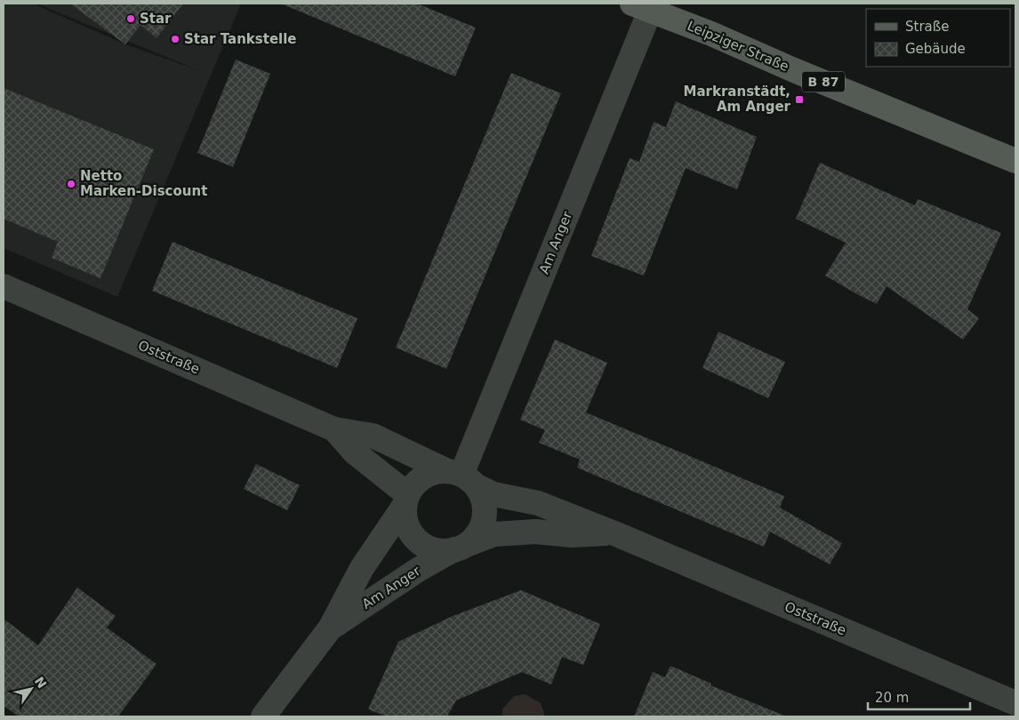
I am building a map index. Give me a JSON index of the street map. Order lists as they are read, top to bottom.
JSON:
{
  "streets": {
    "main road": ["Leipziger Straße", "B 87"],
    "street": ["Am Anger", "Oststraße"]
  },
  "crossings": [
    ["Leipziger Straße", "Am Anger"],
    ["Am Anger", "Oststraße"]
  ],
  "places": {
    "other": ["Star", "Star Tankstelle", "Netto Marken-Discount"],
    "transit": ["Markranstädt, Am Anger"]
  },
  "legend": ["Straße", "Gebäude"],
  "scale_bar": "20 m",
  "north": "top right"
}
